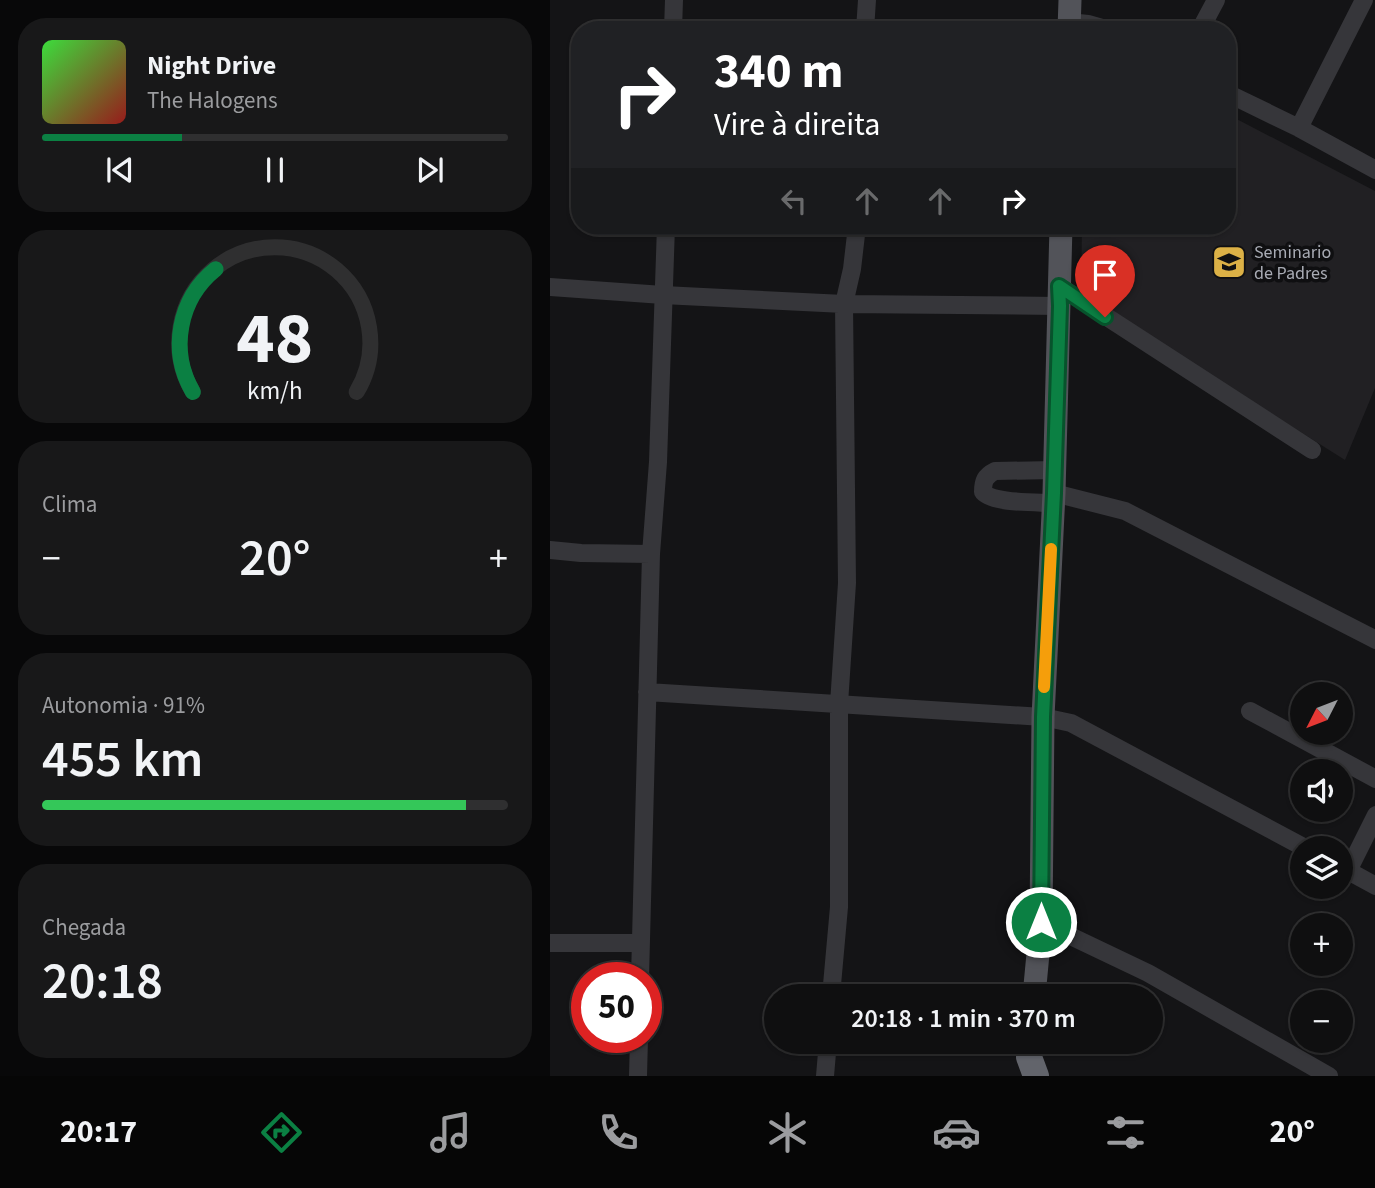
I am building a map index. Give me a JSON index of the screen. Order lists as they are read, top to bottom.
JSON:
{
  "places": {
    "school or university": ["Seminario de Padres"]
  },
  "north": "bottom left",
  "page": {
    "turn": ["340 m", "Vire à direita"],
    "song": ["Night Drive", "The Halogens"],
    "tile": [
      "Clima",
      ["Autonomia · 91%", "455 km"],
      ["Chegada", "20:18"]
    ],
    "heat": ["−", "20°", "+"],
    "map_buttons": ["+", "−"],
    "limit": "50",
    "trip": "20:18 · 1 min · 370 m",
    "tabs": ["20:17", "20°"],
    "gauge": ["48", "km/h"]
  }
}
